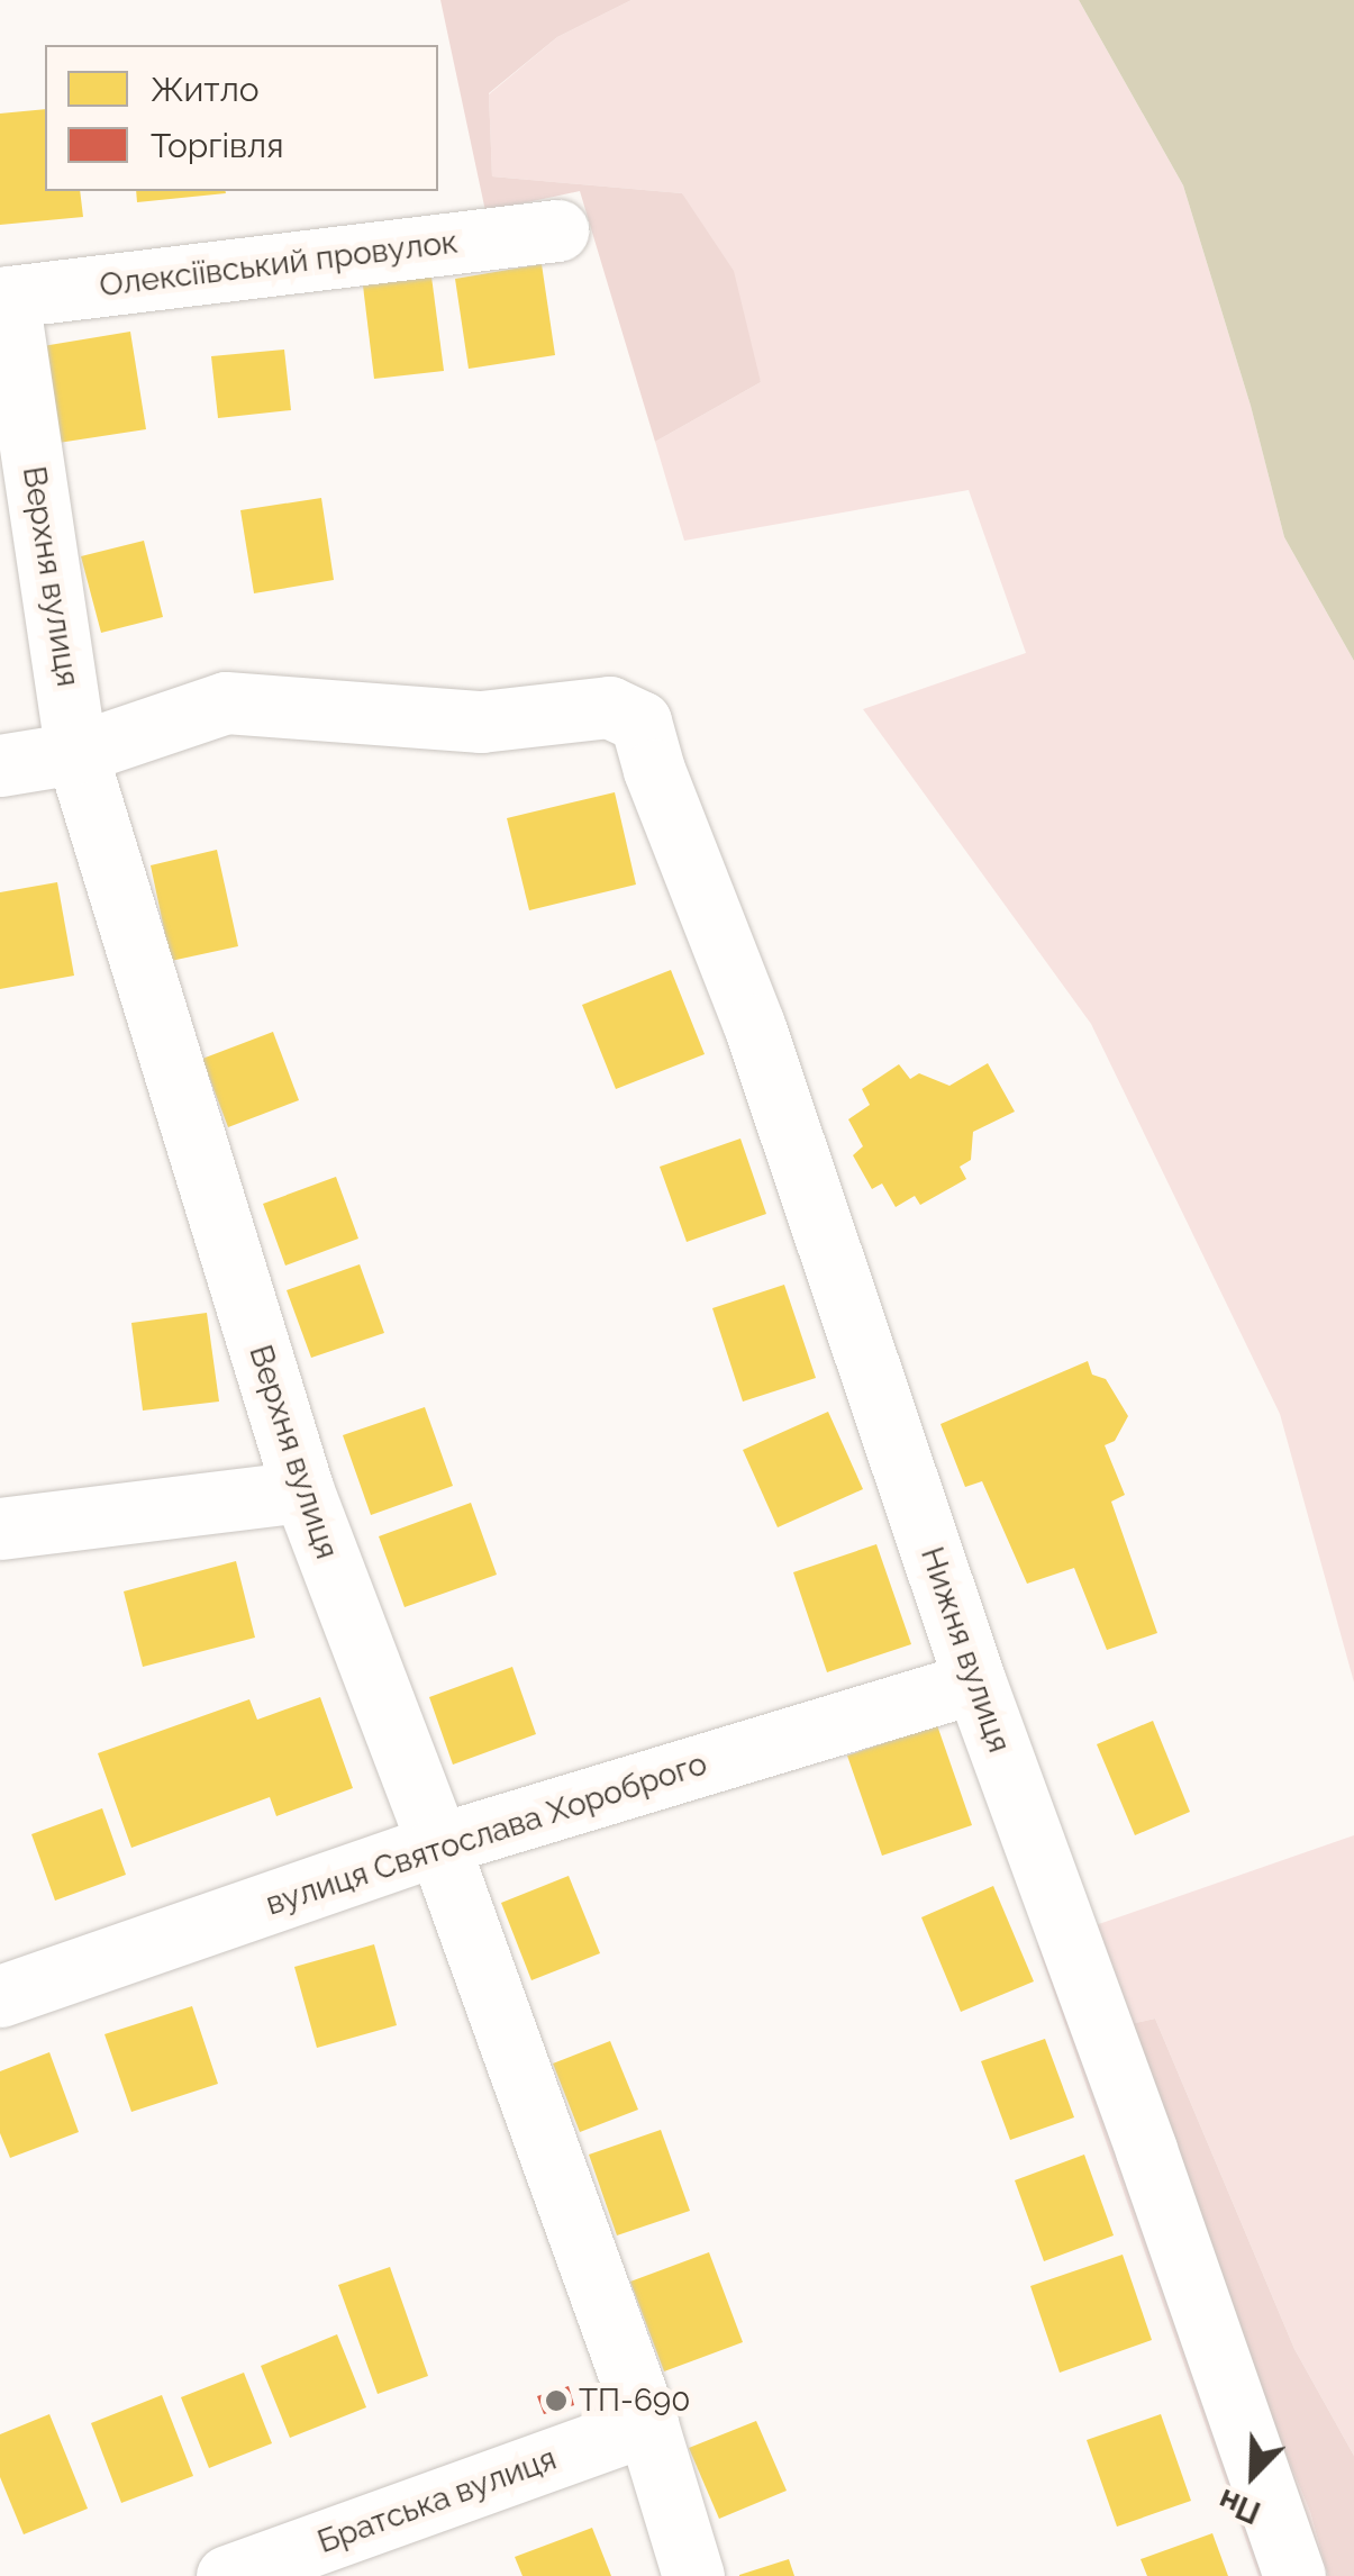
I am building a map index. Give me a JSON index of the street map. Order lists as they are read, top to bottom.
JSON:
{
  "streets": {
    "street": [
      "Олексіївський провулок",
      "Верхня вулиця",
      "Нижня вулиця",
      "вулиця Святослава Хороброго",
      "Братська вулиця"
    ]
  },
  "crossings": [
    ["Олексіївський провулок", "Верхня вулиця"],
    ["Верхня вулиця", "Нижня вулиця"],
    ["Верхня вулиця", "вулиця Святослава Хороброго"],
    ["Верхня вулиця", "Братська вулиця"],
    ["Нижня вулиця", "вулиця Святослава Хороброго"]
  ],
  "places": ["ТП-690"],
  "legend": ["Житло", "Торгівля"],
  "north": "bottom left"
}
